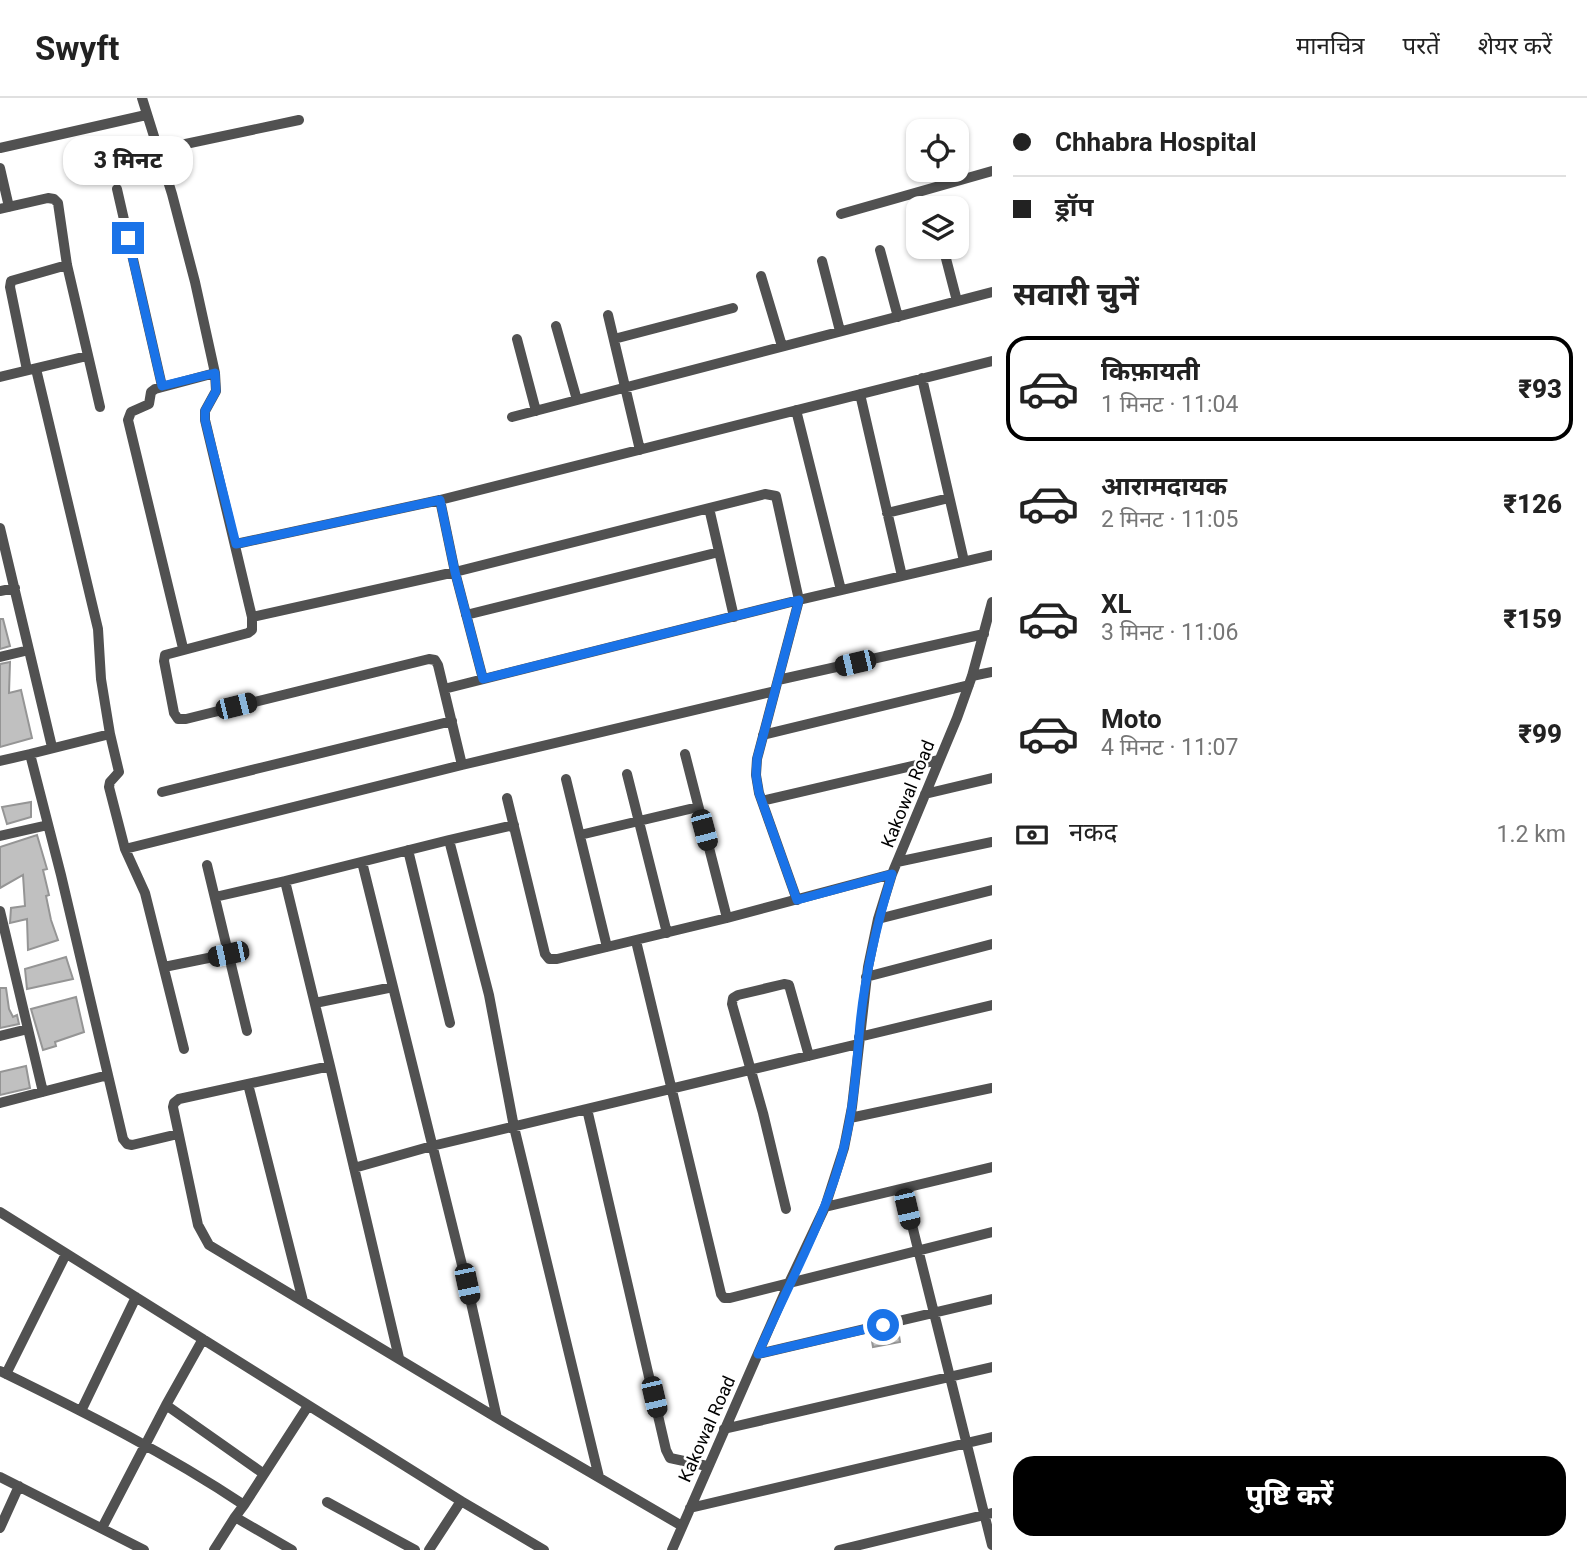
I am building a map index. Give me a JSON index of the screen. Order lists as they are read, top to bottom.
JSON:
{
  "streets": {
    "street": ["Kakowal Road"]
  },
  "page": {
    "header": "Swyft",
    "nav": ["मानचित्र", "परतें", "शेयर करें"],
    "banner": ["Chhabra Hospital", "ड्रॉप"],
    "bubble": "3 मिनट",
    "heading": "सवारी चुनें",
    "list": [
      {
        "name": "किफ़ायती",
        "note": "1 मिनट · 11:04",
        "value": "₹93"
      },
      {
        "name": "आरामदायक",
        "note": "2 मिनट · 11:05",
        "value": "₹126"
      },
      {
        "name": "XL",
        "note": "3 मिनट · 11:06",
        "value": "₹159"
      },
      {
        "name": "Moto",
        "note": "4 मिनट · 11:07",
        "value": "₹99"
      }
    ],
    "pay": ["नकद", "1.2 km"],
    "buttons": "पुष्टि करें"
  }
}
